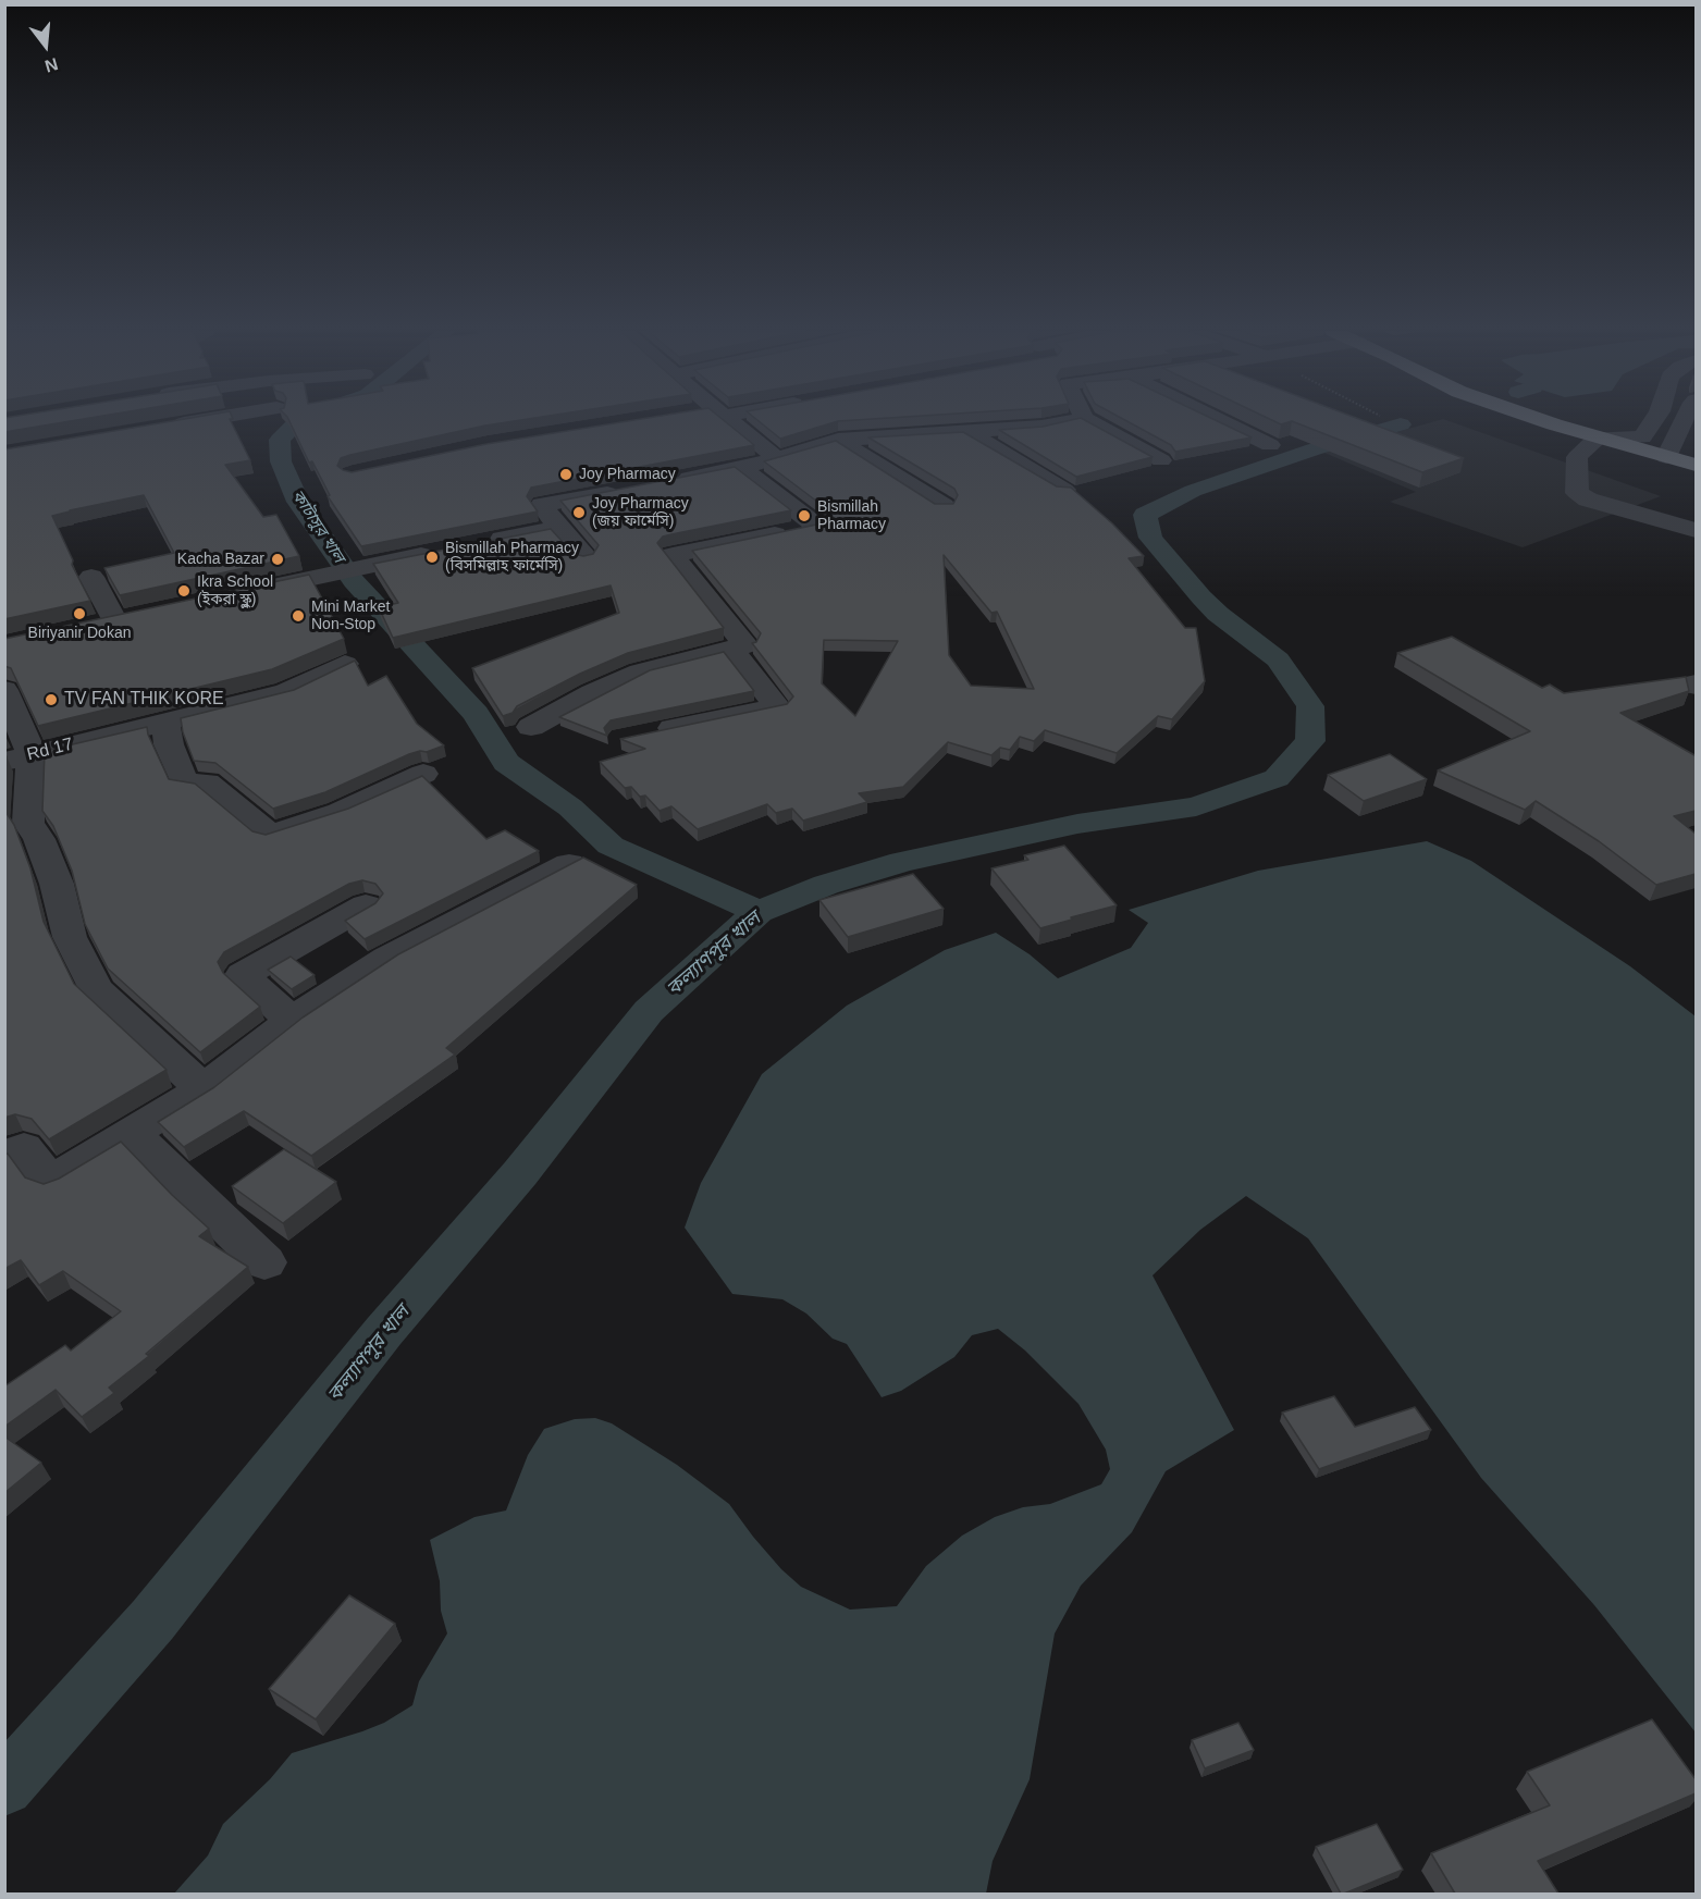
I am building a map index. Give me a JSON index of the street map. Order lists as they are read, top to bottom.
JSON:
{
  "streets": {
    "street": ["Rd 17"]
  },
  "water": ["কাটাসুর খাল", "কল্যাণপুর খাল"],
  "places": [
    "Joy Pharmacy",
    "Joy Pharmacy (জয় ফার্মেসি)",
    "Bismillah Pharmacy",
    "Bismillah Pharmacy (বিসমিল্লাহ ফার্মেসি)",
    "Kacha Bazar",
    "Ikra School (ইকরা স্কুল)",
    "Biriyanir Dokan",
    "Mini Market Non-Stop",
    "TV FAN THIK KORE"
  ],
  "north": "bottom"
}
